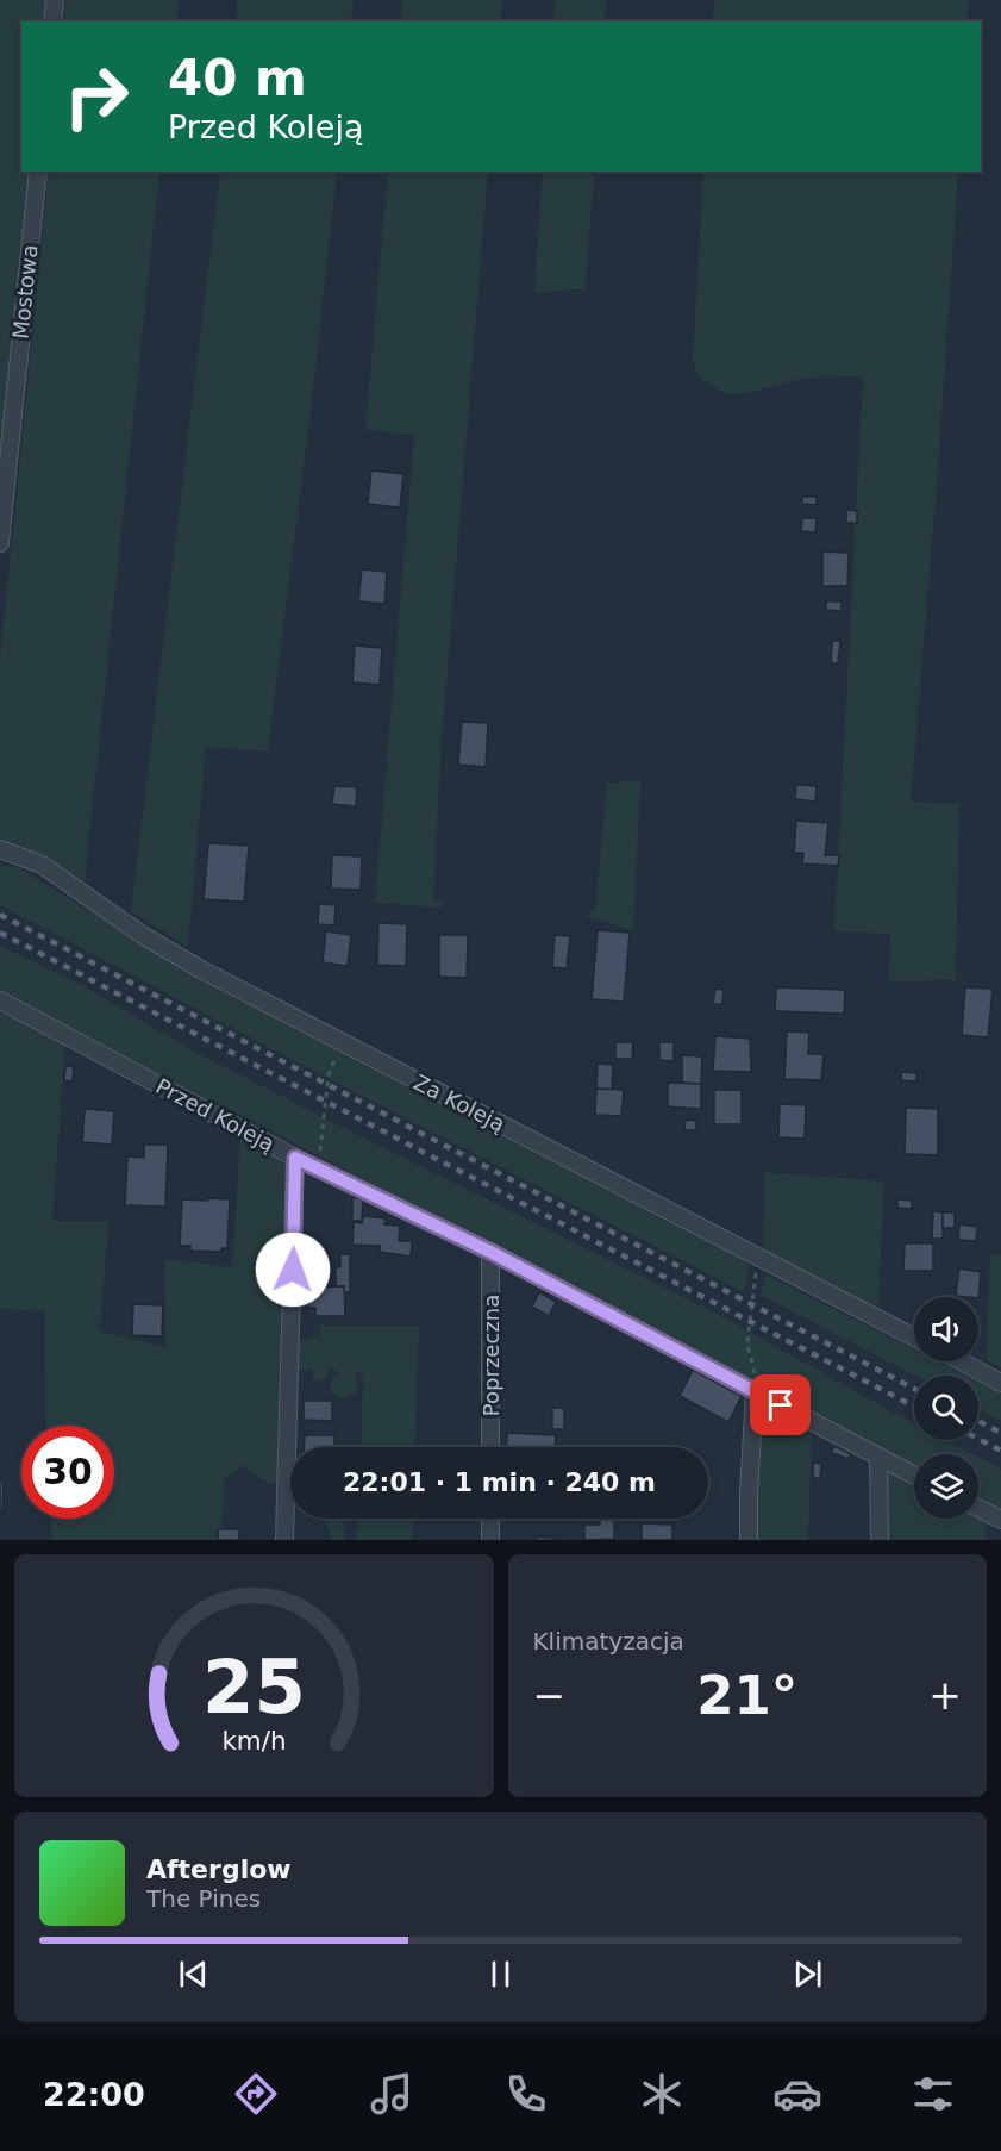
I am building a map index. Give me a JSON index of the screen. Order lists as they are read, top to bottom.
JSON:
{
  "streets": {
    "street": [
      "Mostowa",
      "Za Koleją",
      "Przed Koleją",
      "Poprzeczna"
    ]
  },
  "crossings": [
    ["Przed Koleją", "Poprzeczna"]
  ],
  "page": {
    "turn": ["40 m", "Przed Koleją"],
    "limit": "30",
    "trip": "22:01 · 1 min · 240 m",
    "tile": "Klimatyzacja",
    "heat": ["−", "21°", "+"],
    "song": ["Afterglow", "The Pines"],
    "tabs": "22:00",
    "gauge": ["25", "km/h"]
  }
}
